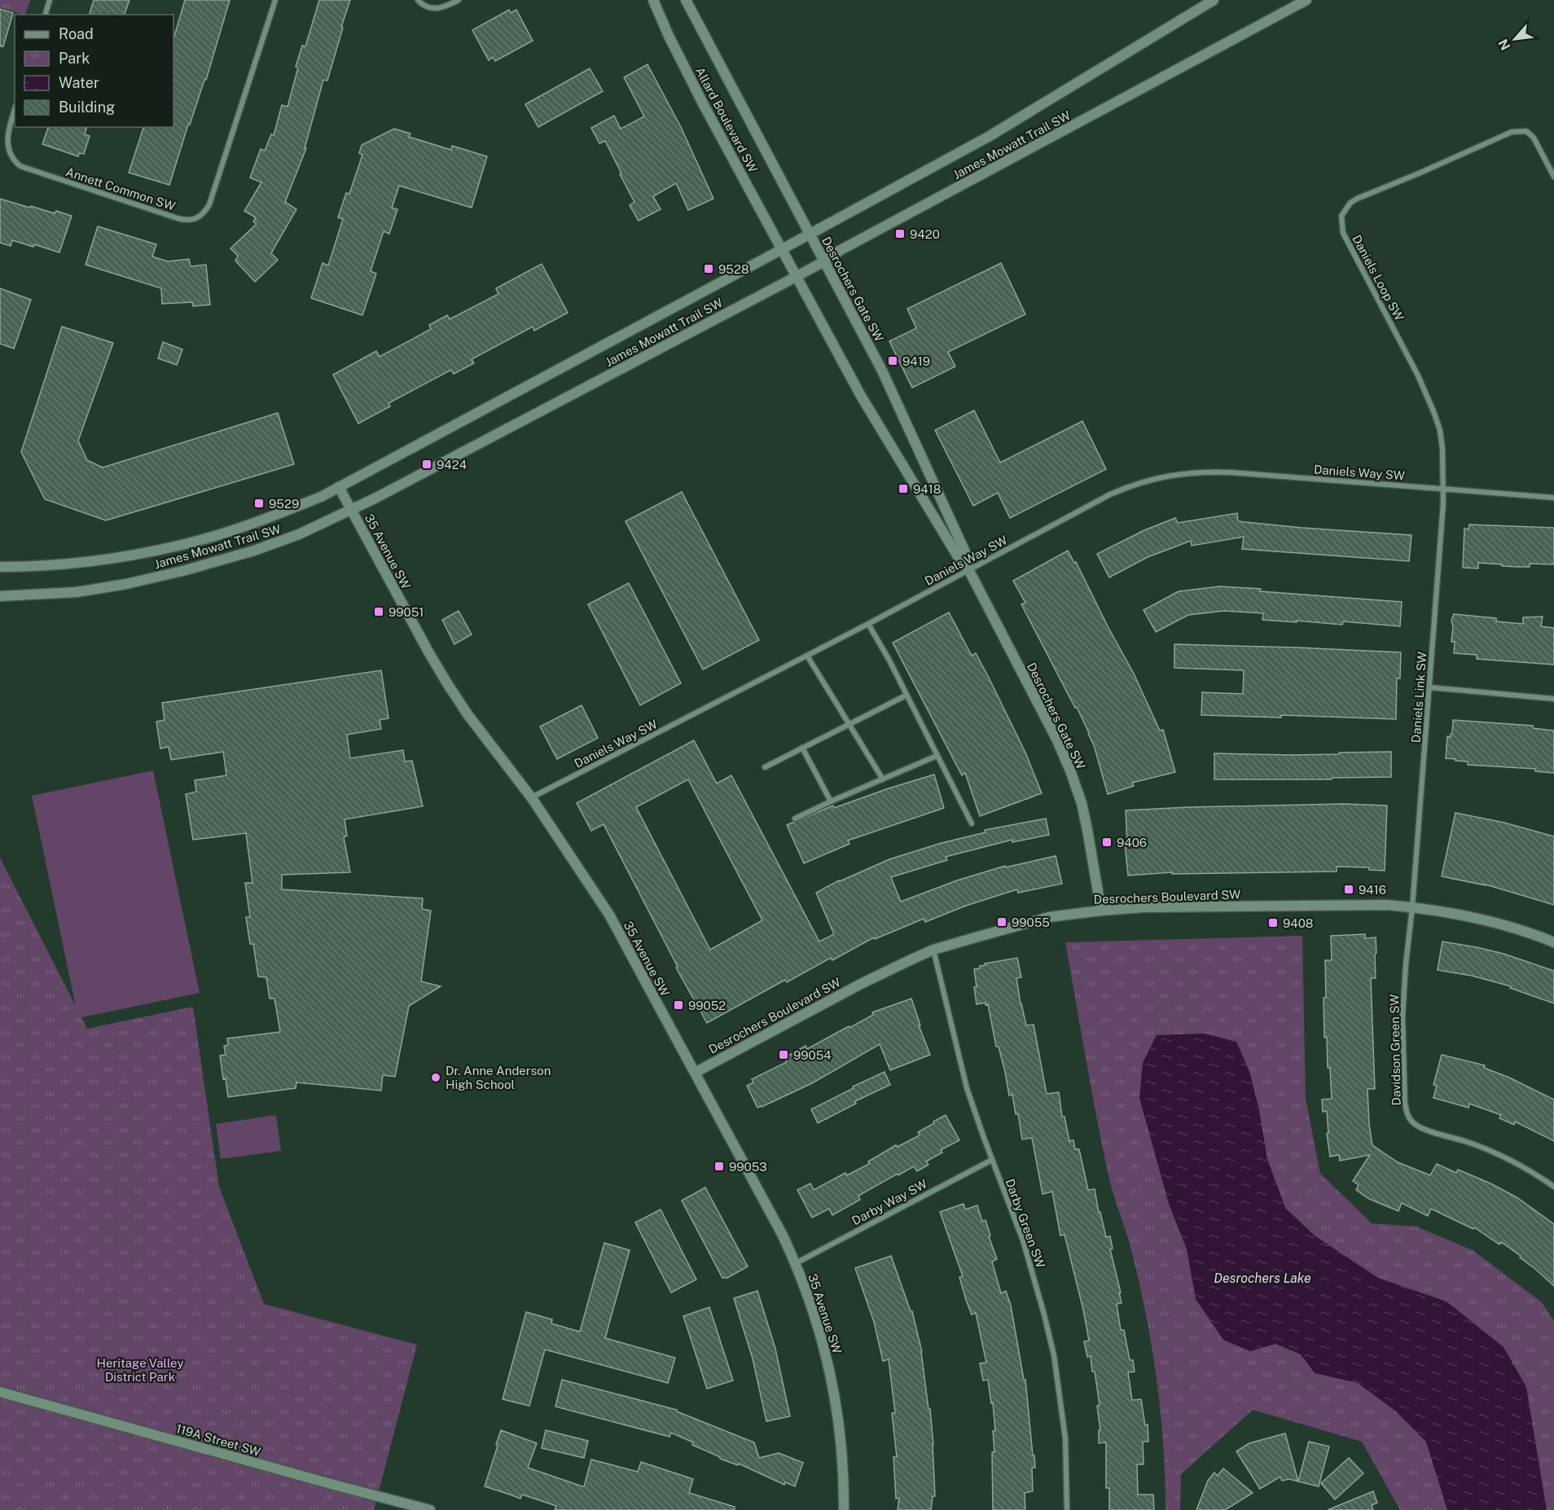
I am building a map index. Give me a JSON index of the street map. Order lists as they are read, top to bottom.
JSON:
{
  "streets": {
    "street": [
      "Allard Boulevard SW",
      "James Mowatt Trail SW",
      "Annett Common SW",
      "Daniels Loop SW",
      "Desrochers Gate SW",
      "Daniels Way SW",
      "35 Avenue SW",
      "Daniels Link SW",
      "Desrochers Boulevard SW",
      "Davidson Green SW",
      "Darby Way SW",
      "Darby Green SW",
      "119A Street SW"
    ]
  },
  "crossings": [
    ["Allard Boulevard SW", "James Mowatt Trail SW"],
    ["Allard Boulevard SW", "Desrochers Gate SW"],
    ["James Mowatt Trail SW", "Desrochers Gate SW"],
    ["James Mowatt Trail SW", "35 Avenue SW"],
    ["Daniels Loop SW", "Daniels Way SW"],
    ["Daniels Loop SW", "Daniels Link SW"],
    ["Desrochers Gate SW", "Daniels Way SW"],
    ["Desrochers Gate SW", "Desrochers Boulevard SW"],
    ["Daniels Way SW", "35 Avenue SW"],
    ["Daniels Way SW", "Daniels Link SW"],
    ["35 Avenue SW", "Desrochers Boulevard SW"],
    ["35 Avenue SW", "Darby Way SW"],
    ["Daniels Link SW", "Desrochers Boulevard SW"],
    ["Daniels Link SW", "Davidson Green SW"],
    ["Desrochers Boulevard SW", "Davidson Green SW"],
    ["Desrochers Boulevard SW", "Darby Green SW"],
    ["Darby Way SW", "Darby Green SW"]
  ],
  "water": ["Desrochers Lake"],
  "parks": ["Heritage Valley District Park"],
  "places": {
    "transit": [
      "9420",
      "9528",
      "9419",
      "9424",
      "9418",
      "9529",
      "99051",
      "9406",
      "9416",
      "99055",
      "9408",
      "99052",
      "99054",
      "99053"
    ],
    "other": ["Dr. Anne Anderson High School"]
  },
  "legend": [
    "Road",
    "Park",
    "Water",
    "Building"
  ],
  "north": "bottom left"
}
